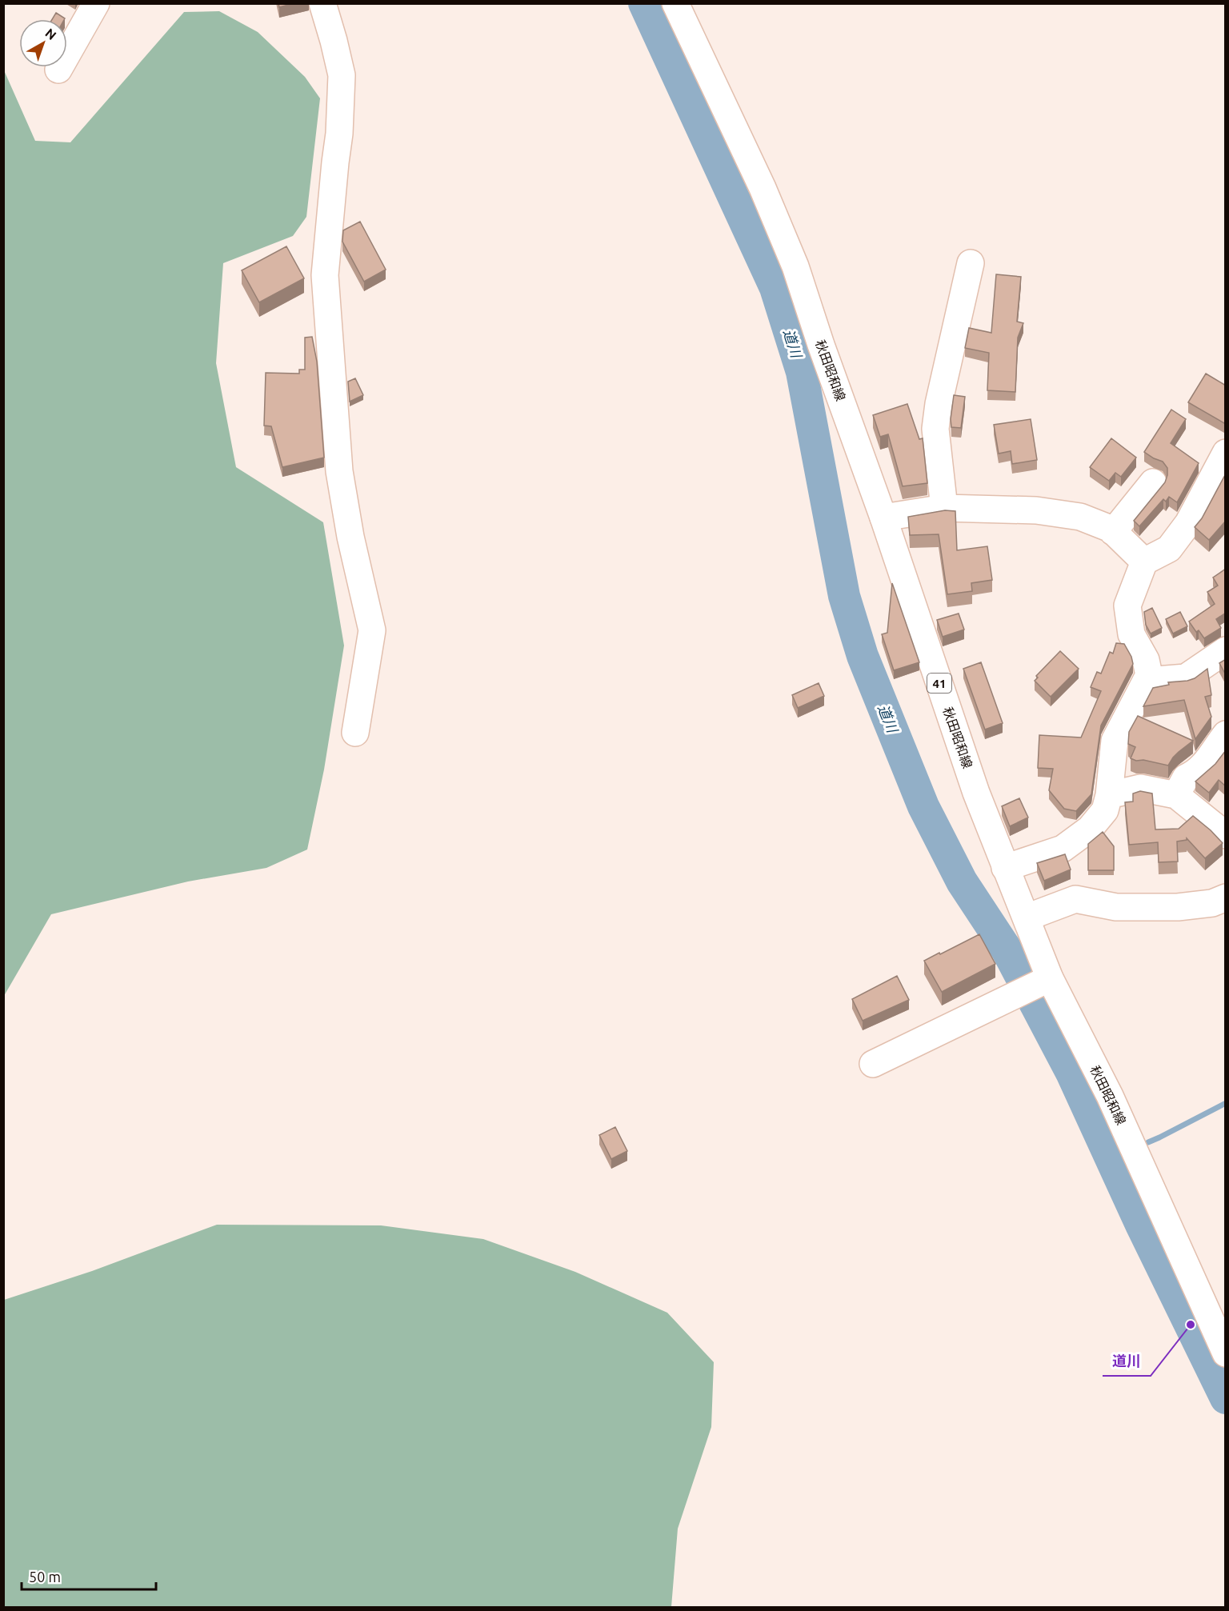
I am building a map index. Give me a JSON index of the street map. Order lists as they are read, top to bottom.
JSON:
{
  "streets": {
    "street": ["秋田昭和線", "41"]
  },
  "water": ["道川"],
  "places": ["道川"],
  "scale_bar": "50 m",
  "north": "top right"
}
